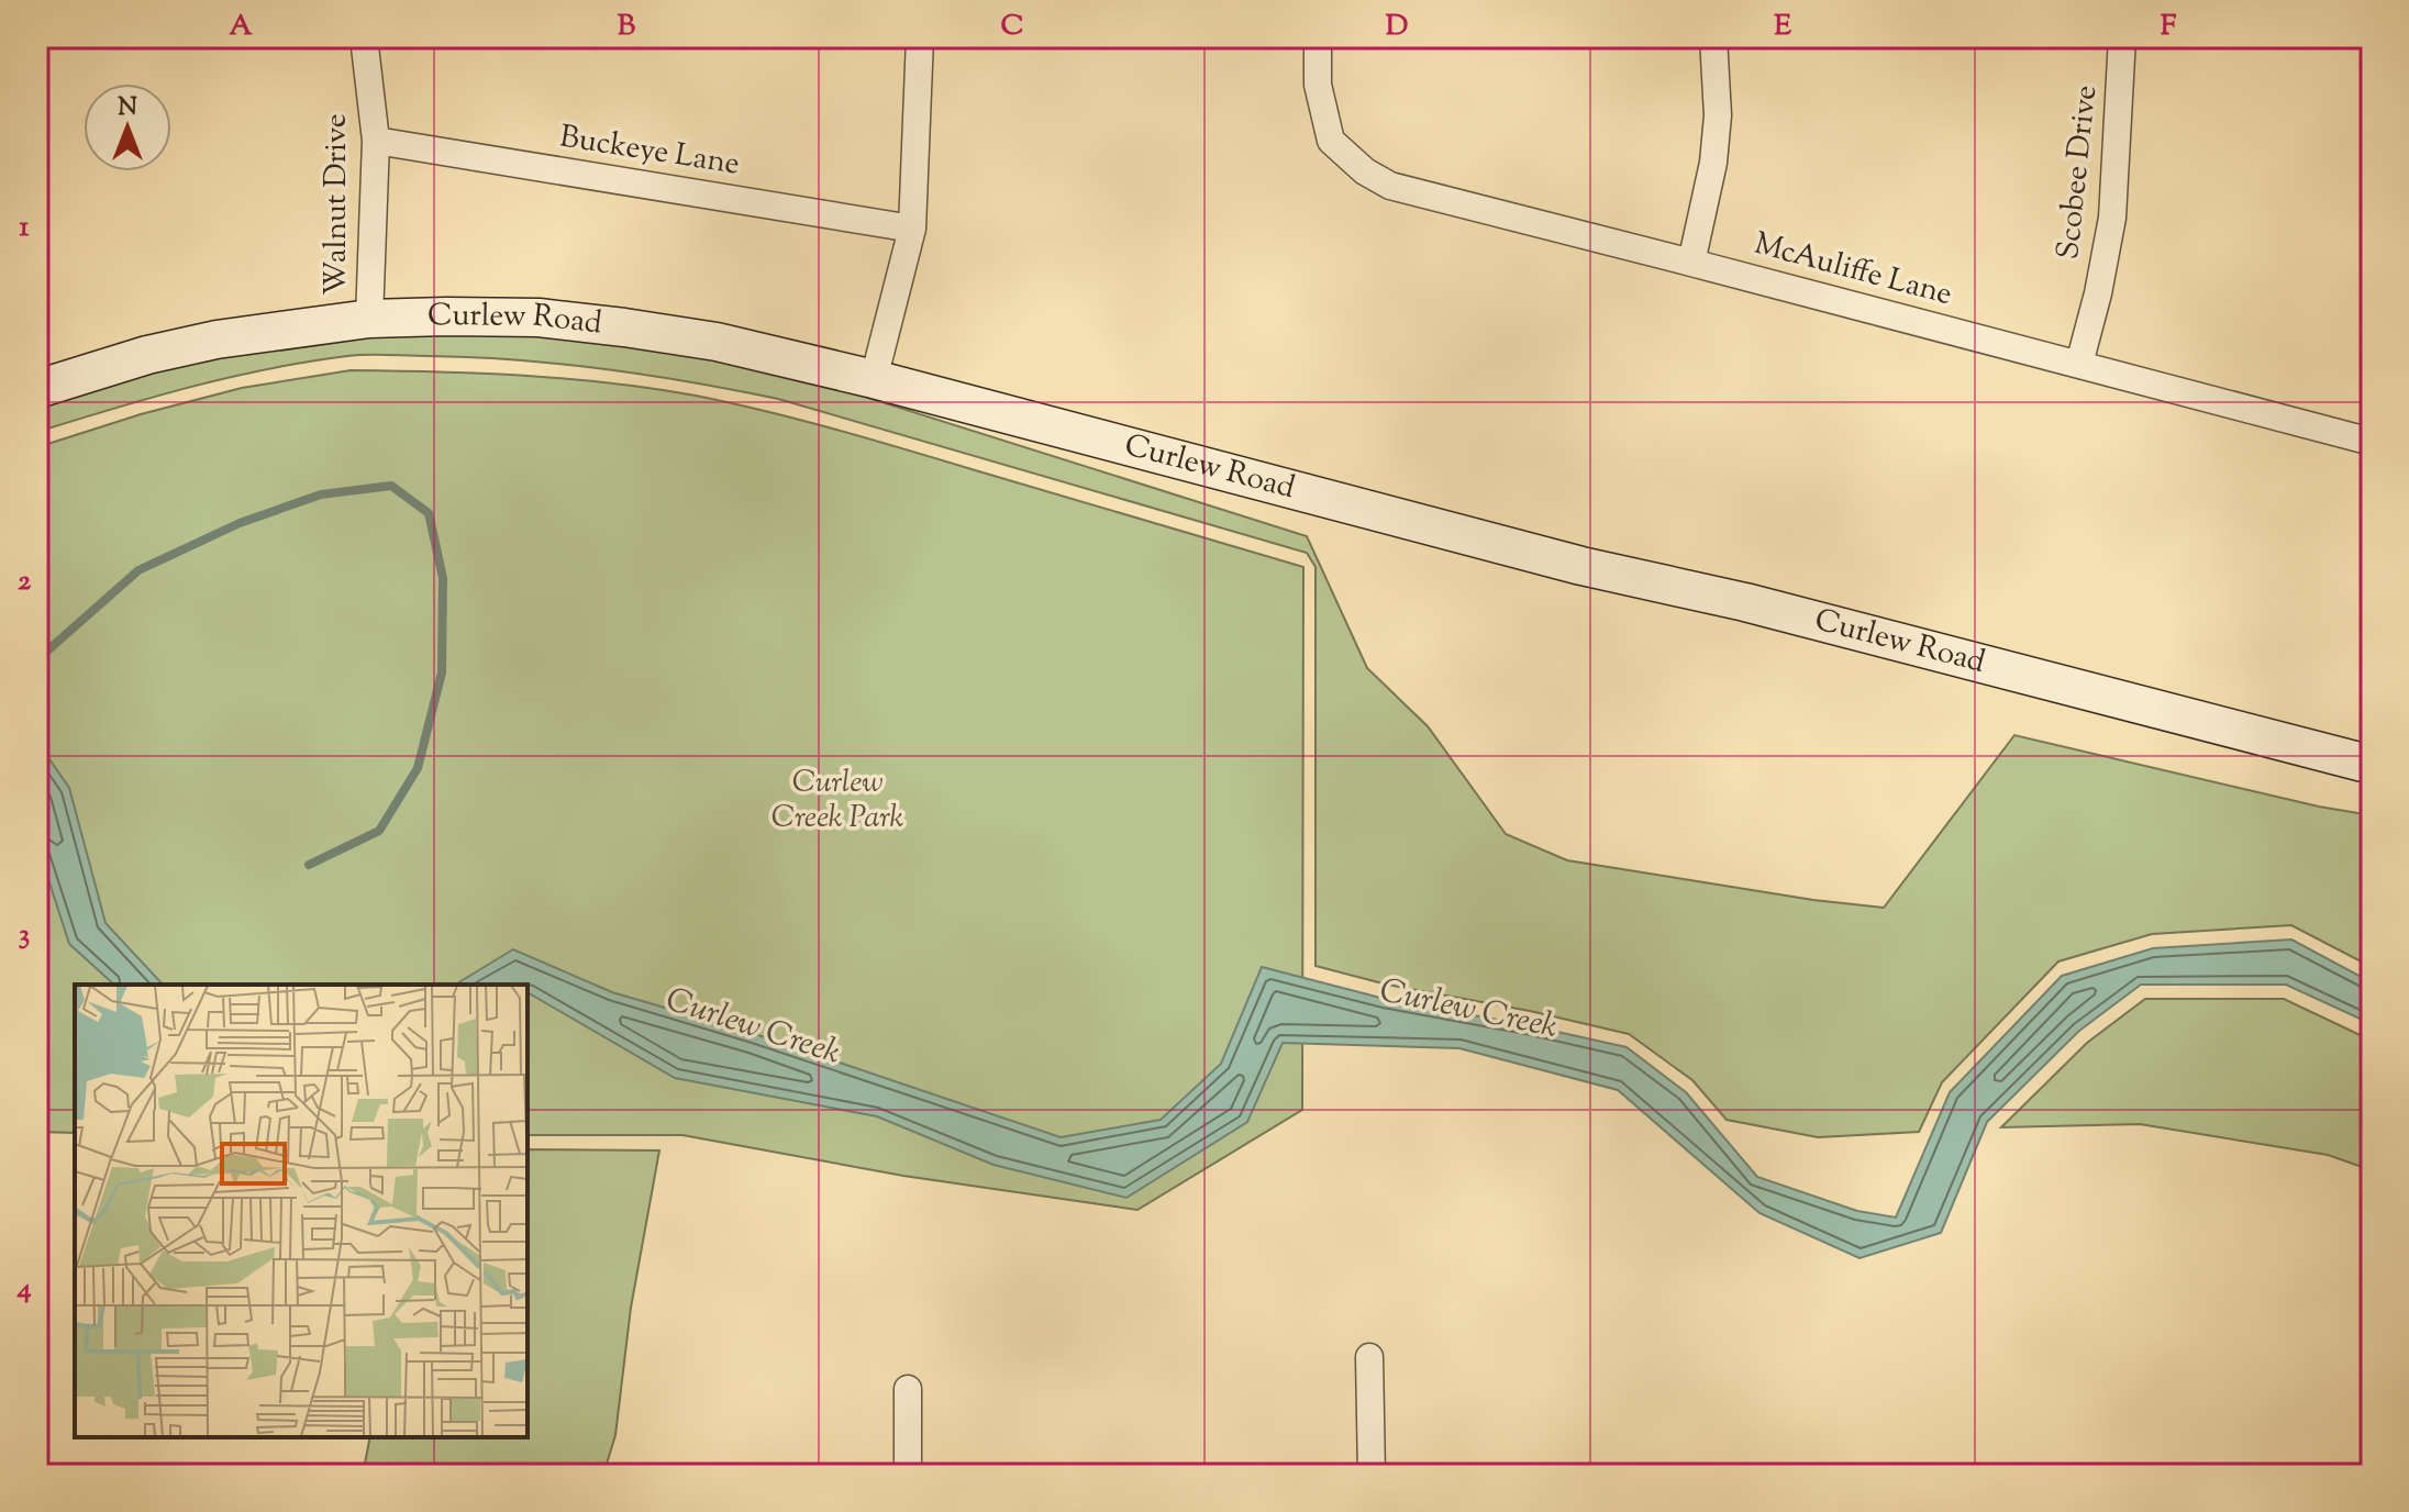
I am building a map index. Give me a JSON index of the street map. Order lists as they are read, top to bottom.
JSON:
{
  "streets": {
    "main road": ["Curlew Road"],
    "street": [
      "Buckeye Lane",
      "Scobee Drive",
      "Walnut Drive",
      "McAuliffe Lane"
    ]
  },
  "crossings": [
    ["Buckeye Lane", "Walnut Drive"],
    ["Scobee Drive", "McAuliffe Lane"],
    ["Walnut Drive", "Curlew Road"]
  ],
  "water": ["Curlew Creek"],
  "parks": ["Curlew Creek Park"],
  "north": "top",
  "grid": {
    "columns": [
      "A",
      "B",
      "C",
      "D",
      "E",
      "F"
    ],
    "rows": [
      "1",
      "2",
      "3",
      "4"
    ]
  }
}
